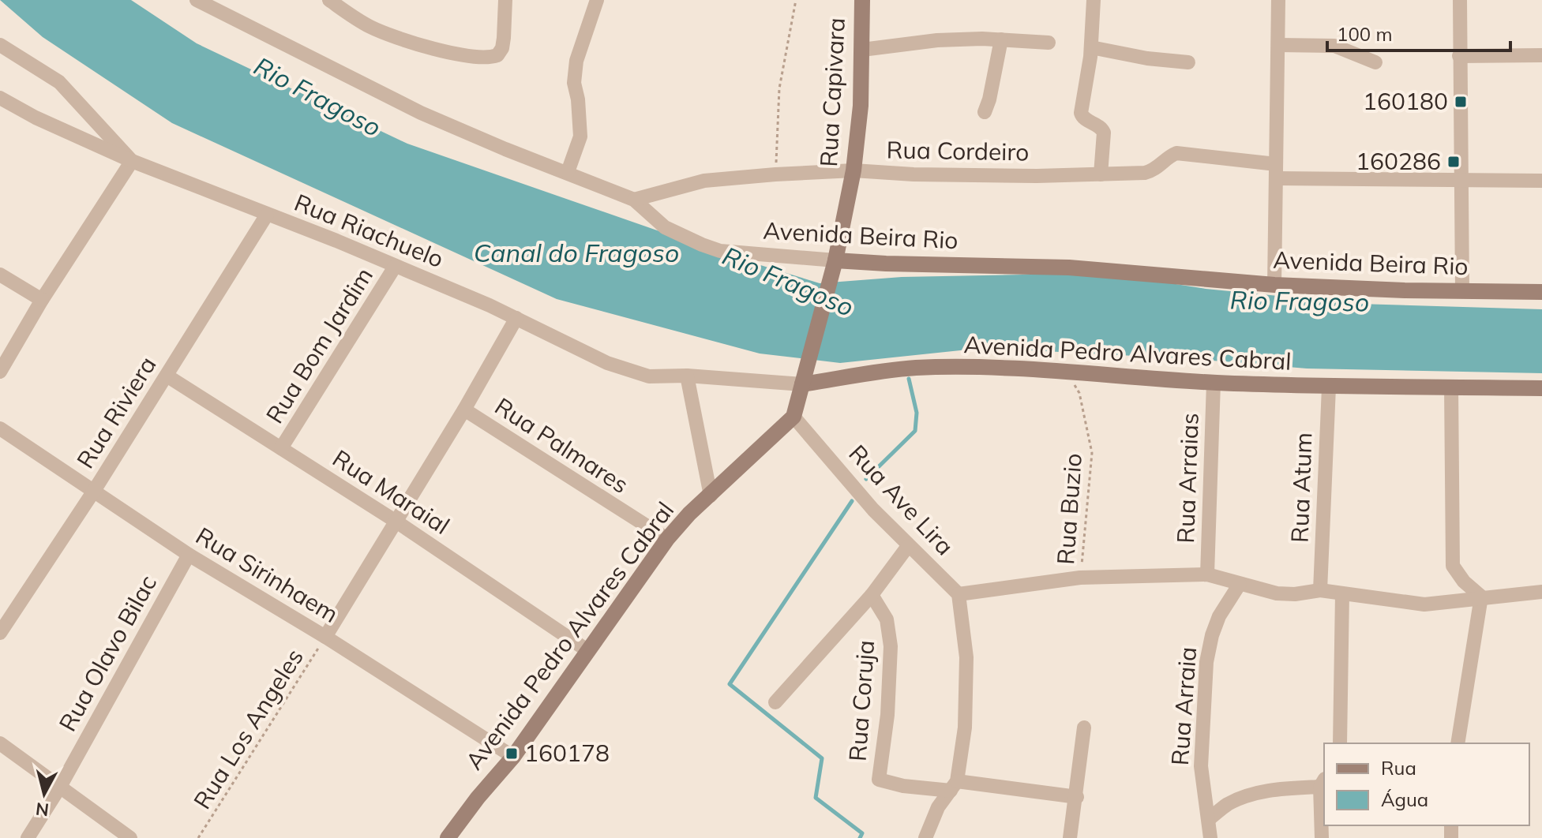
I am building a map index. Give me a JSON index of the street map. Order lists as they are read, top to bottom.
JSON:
{
  "streets": {
    "main road": ["Rua Capivara", "Avenida Beira Rio", "Avenida Pedro Alvares Cabral"],
    "street": [
      "Rua Cordeiro",
      "Rua Riachuelo",
      "Rua Bom Jardim",
      "Rua Riviera",
      "Rua Palmares",
      "Rua Arraias",
      "Rua Atum",
      "Rua Maraial",
      "Rua Ave Lira",
      "Rua Sirinhaem",
      "Rua Olavo Bilac",
      "Rua Coruja",
      "Rua Arraia"
    ],
    "path": ["Rua Buzio", "Rua Los Angeles"]
  },
  "crossings": [
    ["Rua Capivara", "Rua Cordeiro"],
    ["Rua Capivara", "Avenida Beira Rio"],
    ["Rua Cordeiro", "Avenida Beira Rio"],
    ["Rua Riachuelo", "Rua Bom Jardim"],
    ["Rua Riachuelo", "Avenida Pedro Alvares Cabral"],
    ["Rua Riachuelo", "Rua Riviera"],
    ["Rua Bom Jardim", "Rua Maraial"],
    ["Avenida Pedro Alvares Cabral", "Rua Palmares"],
    ["Avenida Pedro Alvares Cabral", "Rua Arraias"],
    ["Avenida Pedro Alvares Cabral", "Rua Atum"],
    ["Avenida Pedro Alvares Cabral", "Rua Maraial"],
    ["Avenida Pedro Alvares Cabral", "Rua Ave Lira"],
    ["Avenida Pedro Alvares Cabral", "Rua Buzio"],
    ["Avenida Pedro Alvares Cabral", "Rua Sirinhaem"],
    ["Rua Riviera", "Rua Maraial"],
    ["Rua Riviera", "Rua Sirinhaem"],
    ["Rua Sirinhaem", "Rua Olavo Bilac"],
    ["Rua Sirinhaem", "Rua Los Angeles"]
  ],
  "water": ["Rio Fragoso", "Canal do Fragoso"],
  "places": {
    "transit": ["160180", "160286", "160178"]
  },
  "legend": ["Rua", "Água"],
  "scale_bar": "100 m",
  "north": "bottom"
}
